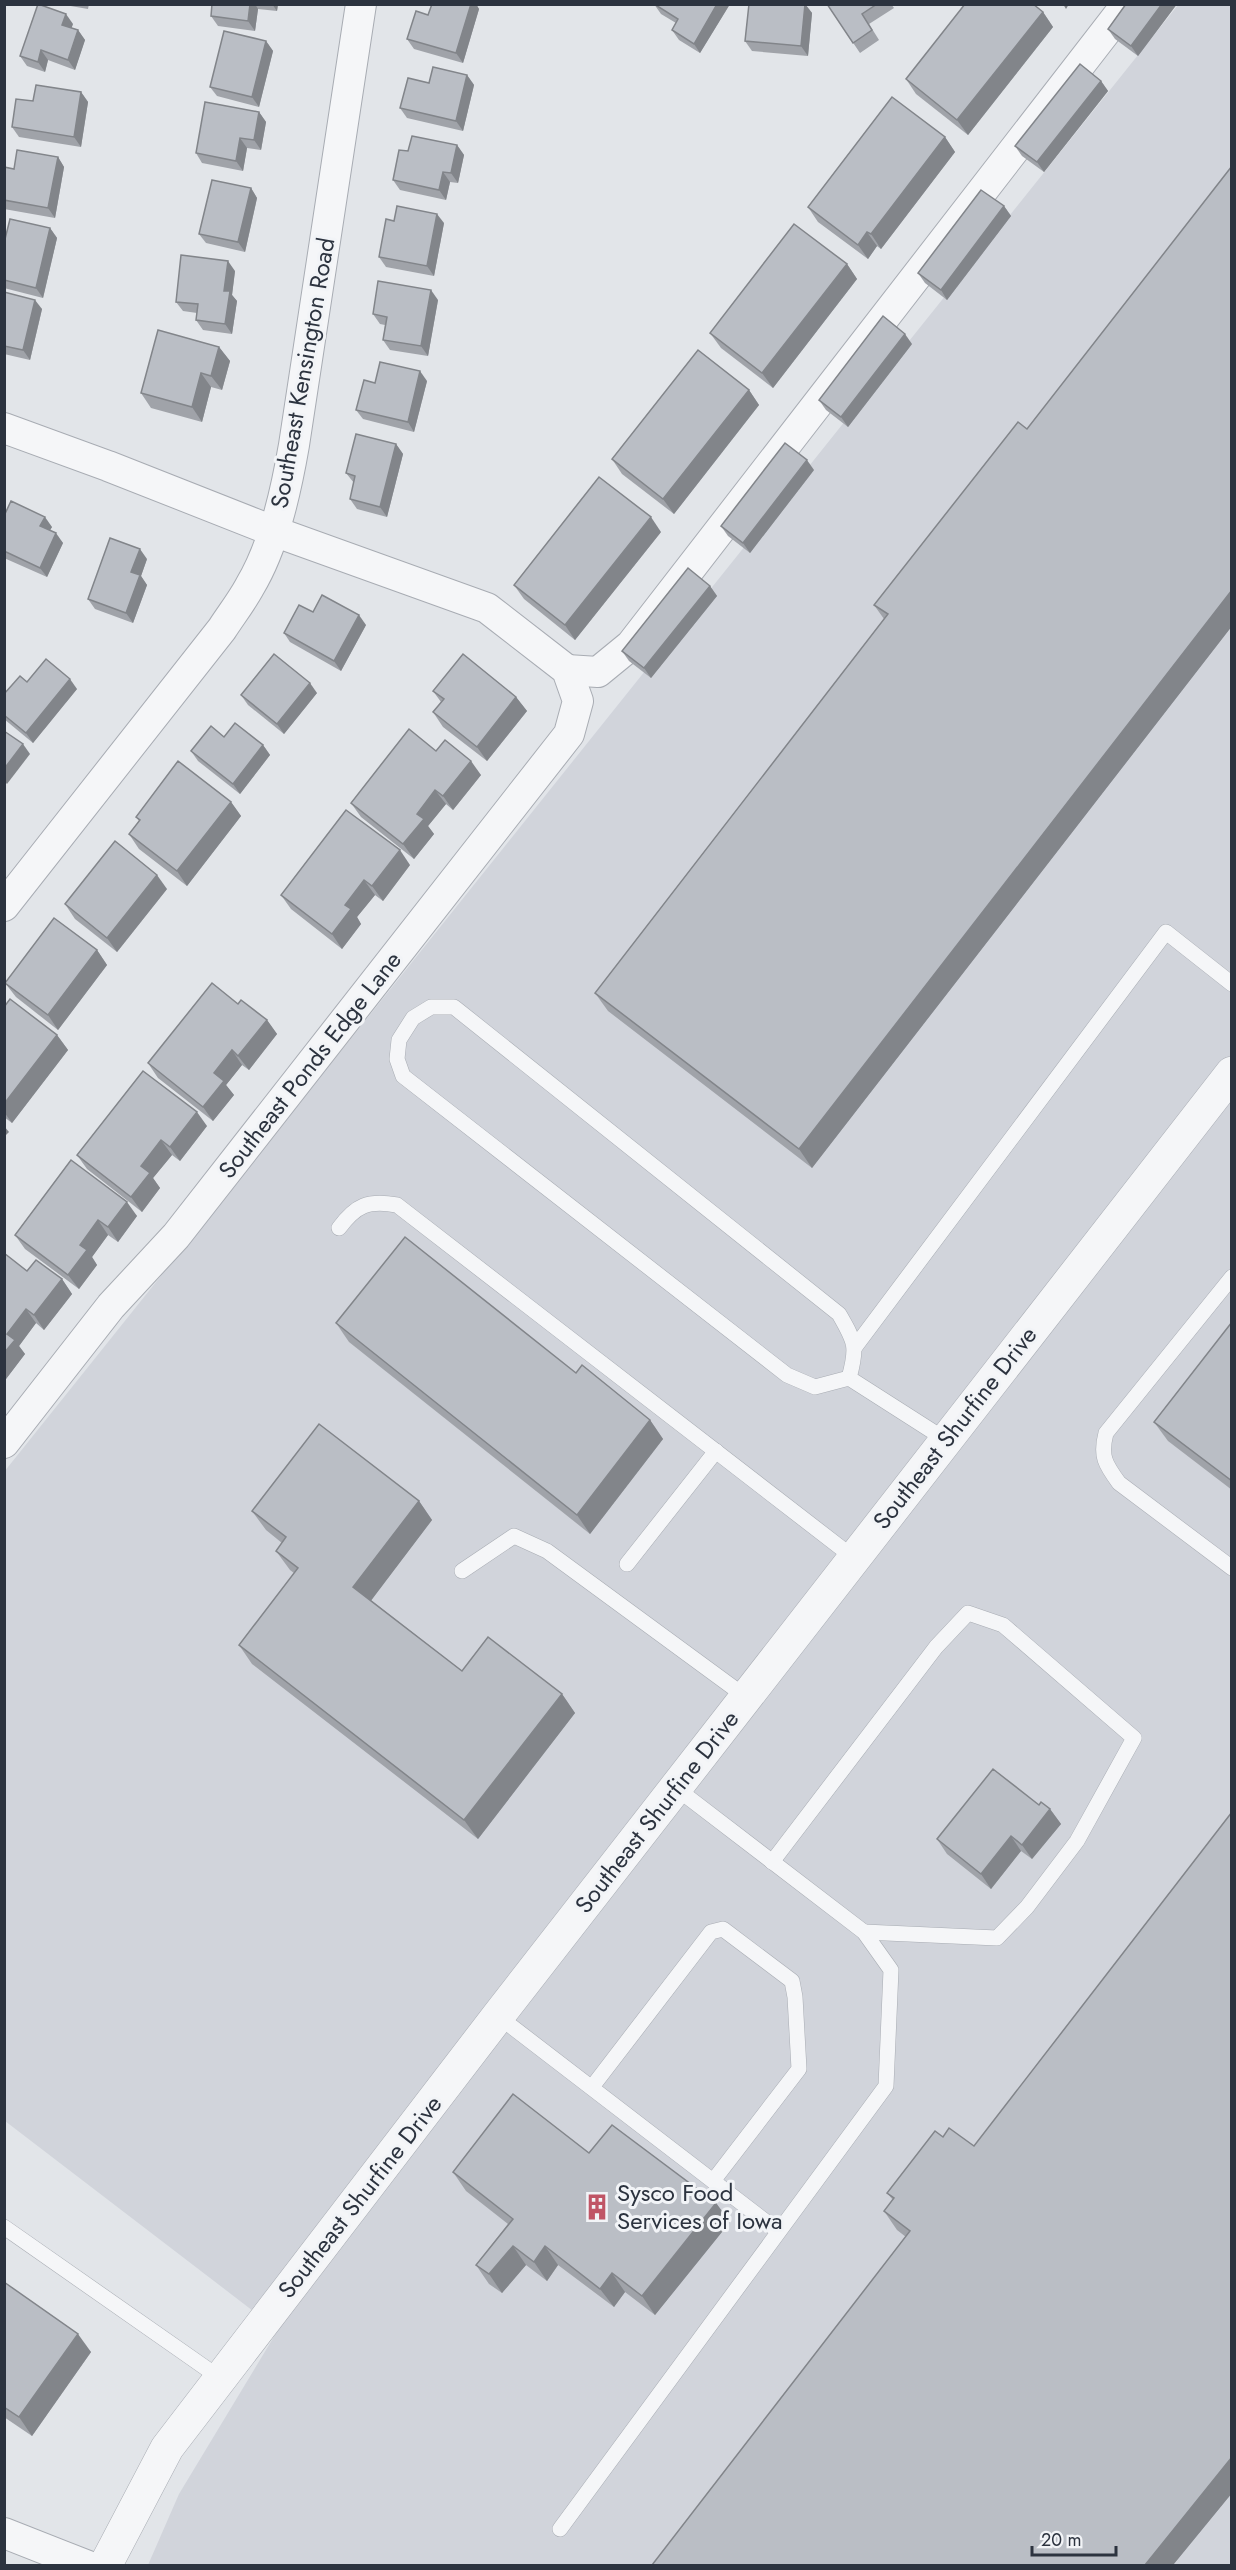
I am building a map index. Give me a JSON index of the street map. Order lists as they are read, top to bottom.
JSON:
{
  "streets": {
    "street": ["Southeast Kensington Road", "Southeast Ponds Edge Lane", "Southeast Shurfine Drive"]
  },
  "places": {
    "building": ["Sysco Food Services of Iowa"]
  },
  "scale_bar": "20 m"
}
